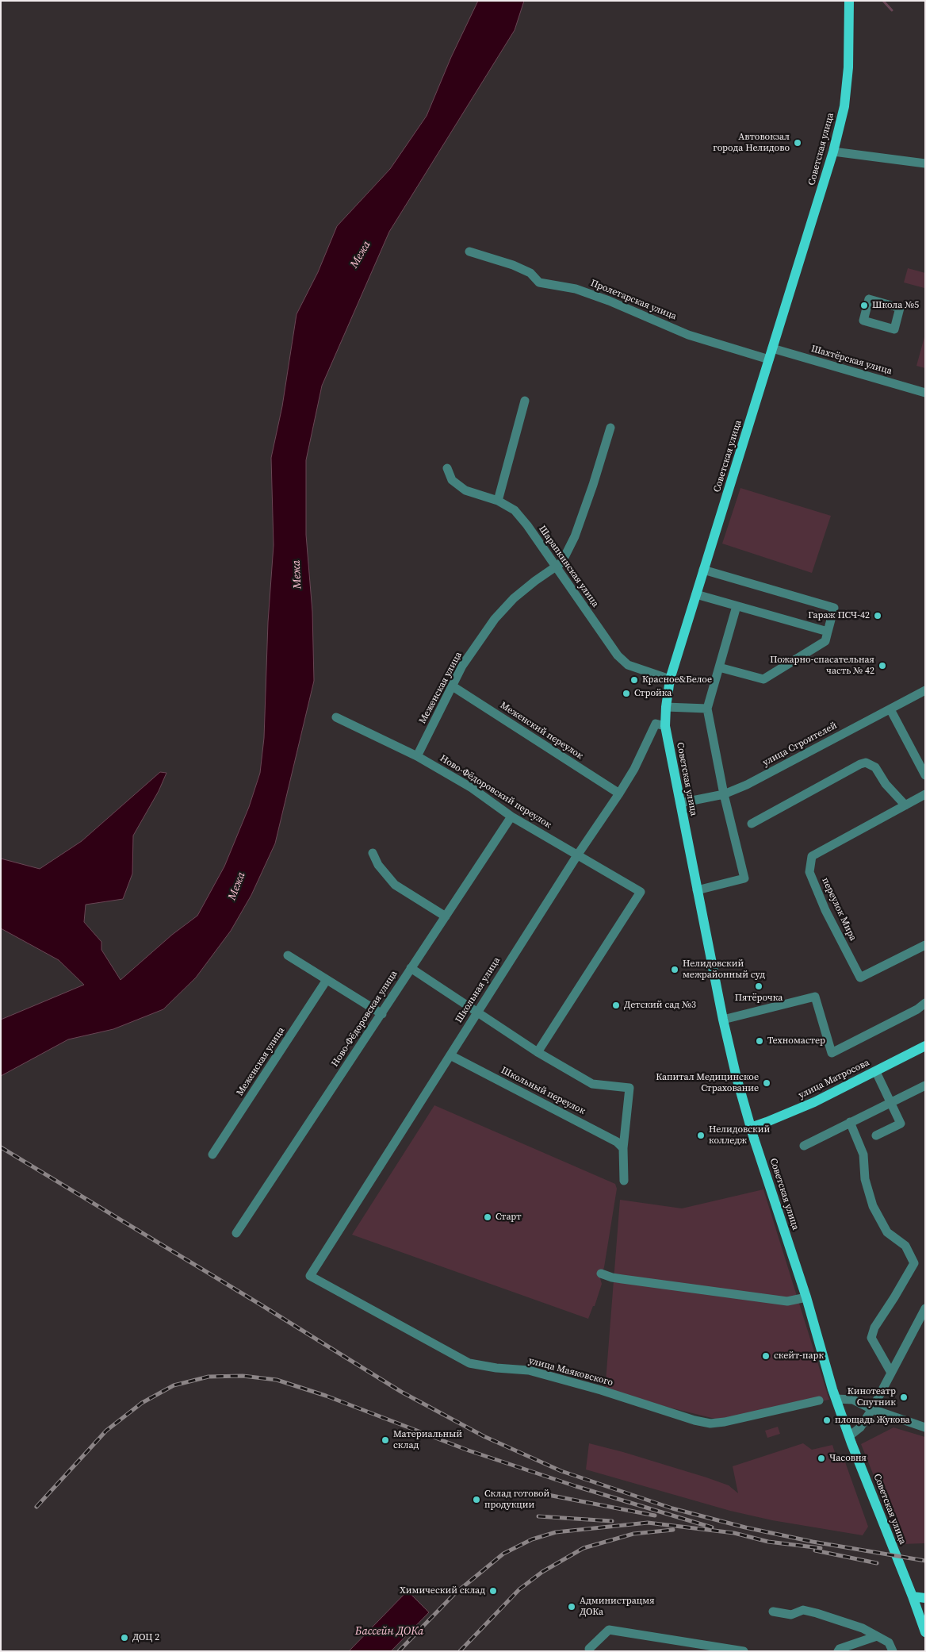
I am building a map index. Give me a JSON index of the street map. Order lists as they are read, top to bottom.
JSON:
{
  "streets": {
    "main road": ["Советская улица", "улица Матросова"],
    "street": [
      "Пролетарская улица",
      "Шахтёрская улица",
      "Шарапкинская улица",
      "Меженская улица",
      "Меженский переулок",
      "улица Строителей",
      "Ново-Фёдоровский переулок",
      "переулок Мира",
      "Школьная улица",
      "Ново-Фёдоровская улица",
      "Школьный переулок",
      "улица Маяковского"
    ]
  },
  "crossings": [
    ["Советская улица", "Пролетарская улица"],
    ["Советская улица", "Шахтёрская улица"],
    ["Советская улица", "Шарапкинская улица"],
    ["Советская улица", "улица Строителей"],
    ["Советская улица", "Школьная улица"],
    ["Советская улица", "улица Матросова"],
    ["Шарапкинская улица", "Меженская улица"],
    ["Меженская улица", "Меженский переулок"],
    ["Меженская улица", "Ново-Фёдоровский переулок"],
    ["Меженский переулок", "Школьная улица"],
    ["Ново-Фёдоровский переулок", "Школьная улица"],
    ["Ново-Фёдоровский переулок", "Ново-Фёдоровская улица"],
    ["Школьная улица", "Школьный переулок"],
    ["Школьная улица", "улица Маяковского"]
  ],
  "water": ["Межа", "Бассейн ДОКа"],
  "places": [
    "Автовокзал города Нелидово",
    "Школа №5",
    "Гараж ПСЧ-42",
    "Пожарно-спасательная часть № 42",
    "Красное&Белое",
    "Стройка",
    "Нелидовский межрайонный суд",
    "Пятёрочка",
    "Детский сад №3",
    "Техномастер",
    "Капитал Медицинское Страхование",
    "Нелидовский колледж",
    "Старт",
    "скейт-парк",
    "Кинотеатр Спутник",
    "площадь Жукова",
    "Материальный склад",
    "Часовня",
    "Склад готовой продукции",
    "Химический склад",
    "Администрацмя ДОКа",
    "ДОЦ 2"
  ]
}
